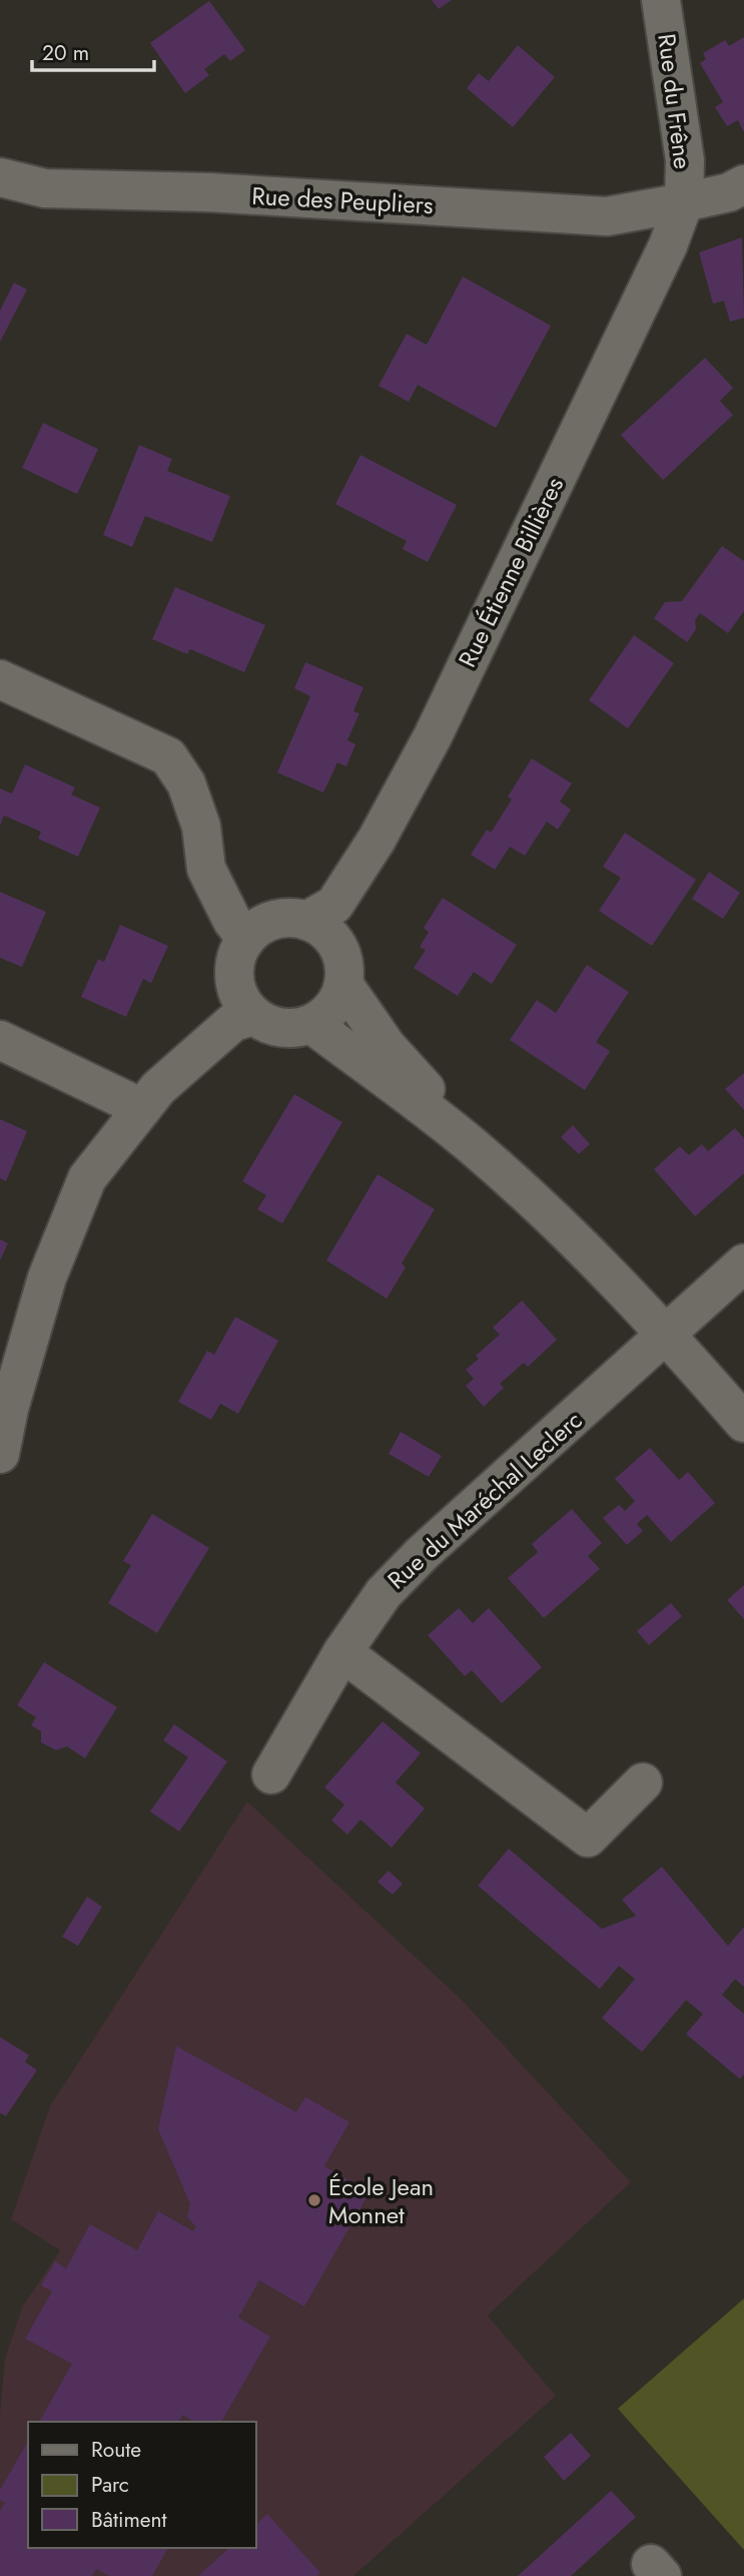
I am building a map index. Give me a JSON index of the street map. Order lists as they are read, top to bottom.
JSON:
{
  "streets": {
    "street": [
      "Rue du Frêne",
      "Rue des Peupliers",
      "Rue Étienne Billières",
      "Rue du Maréchal Leclerc"
    ]
  },
  "crossings": [
    ["Rue du Frêne", "Rue des Peupliers"],
    ["Rue du Frêne", "Rue Étienne Billières"],
    ["Rue des Peupliers", "Rue Étienne Billières"]
  ],
  "places": ["École Jean Monnet"],
  "legend": ["Route", "Parc", "Bâtiment"],
  "scale_bar": "20 m"
}
